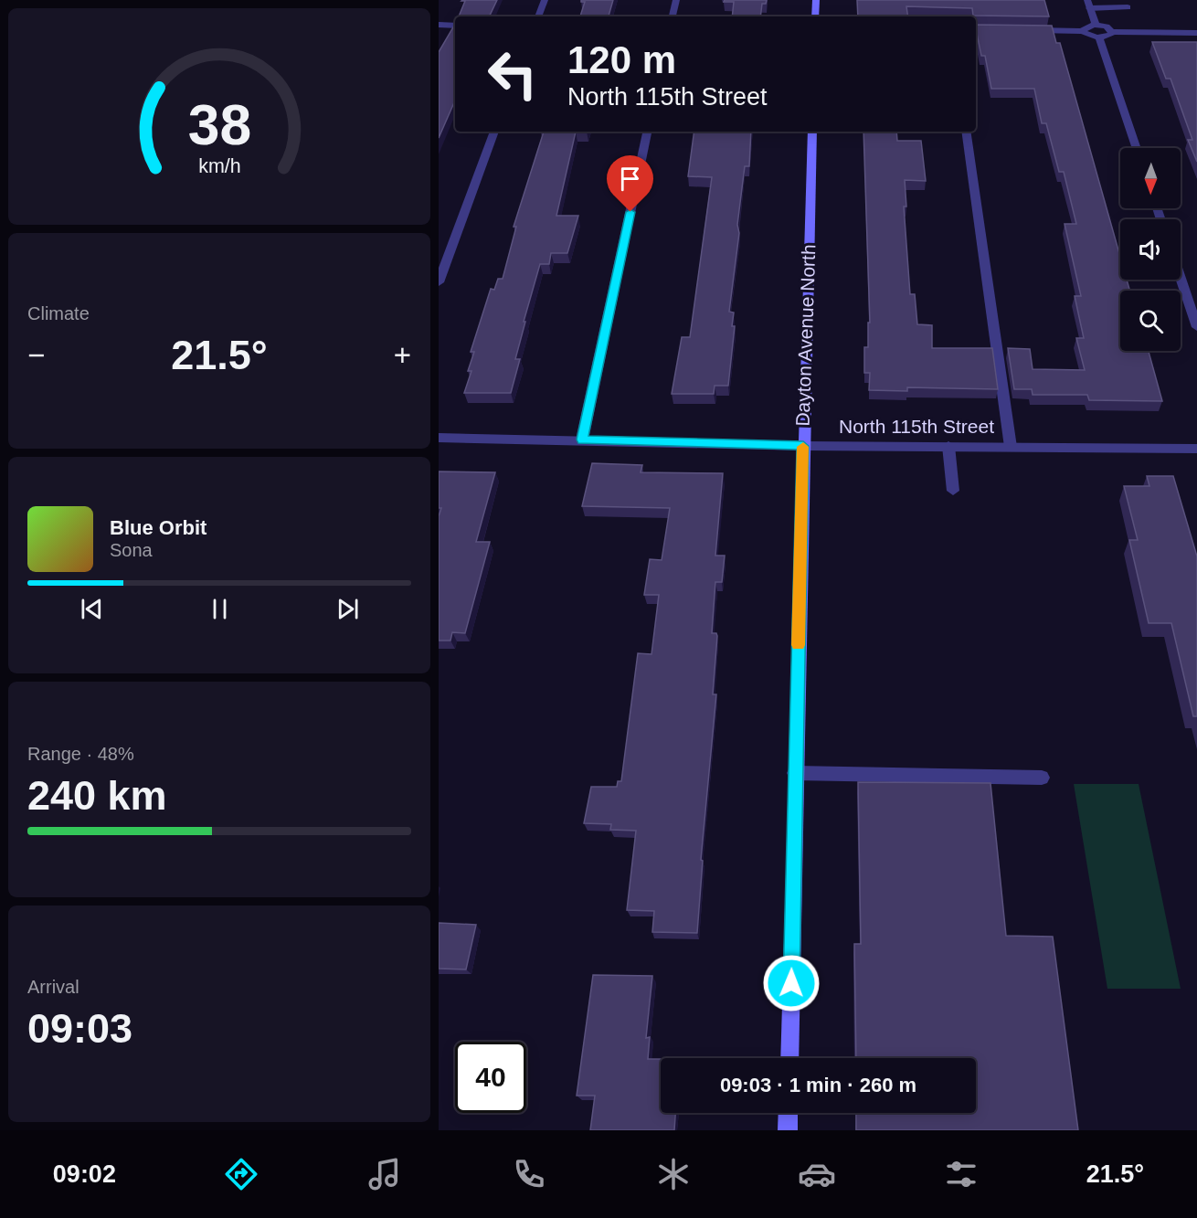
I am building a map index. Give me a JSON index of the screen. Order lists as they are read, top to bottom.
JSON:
{
  "streets": {
    "street": ["Dayton Avenue North", "North 115th Street"]
  },
  "crossings": [
    ["Dayton Avenue North", "North 115th Street"]
  ],
  "north": "bottom",
  "page": {
    "turn": ["120 m", "North 115th Street"],
    "tile": [
      "Climate",
      ["Range · 48%", "240 km"],
      ["Arrival", "09:03"]
    ],
    "heat": ["−", "21.5°", "+"],
    "song": ["Blue Orbit", "Sona"],
    "limit": "40",
    "trip": "09:03 · 1 min · 260 m",
    "tabs": ["09:02", "21.5°"],
    "gauge": ["38", "km/h"]
  }
}
